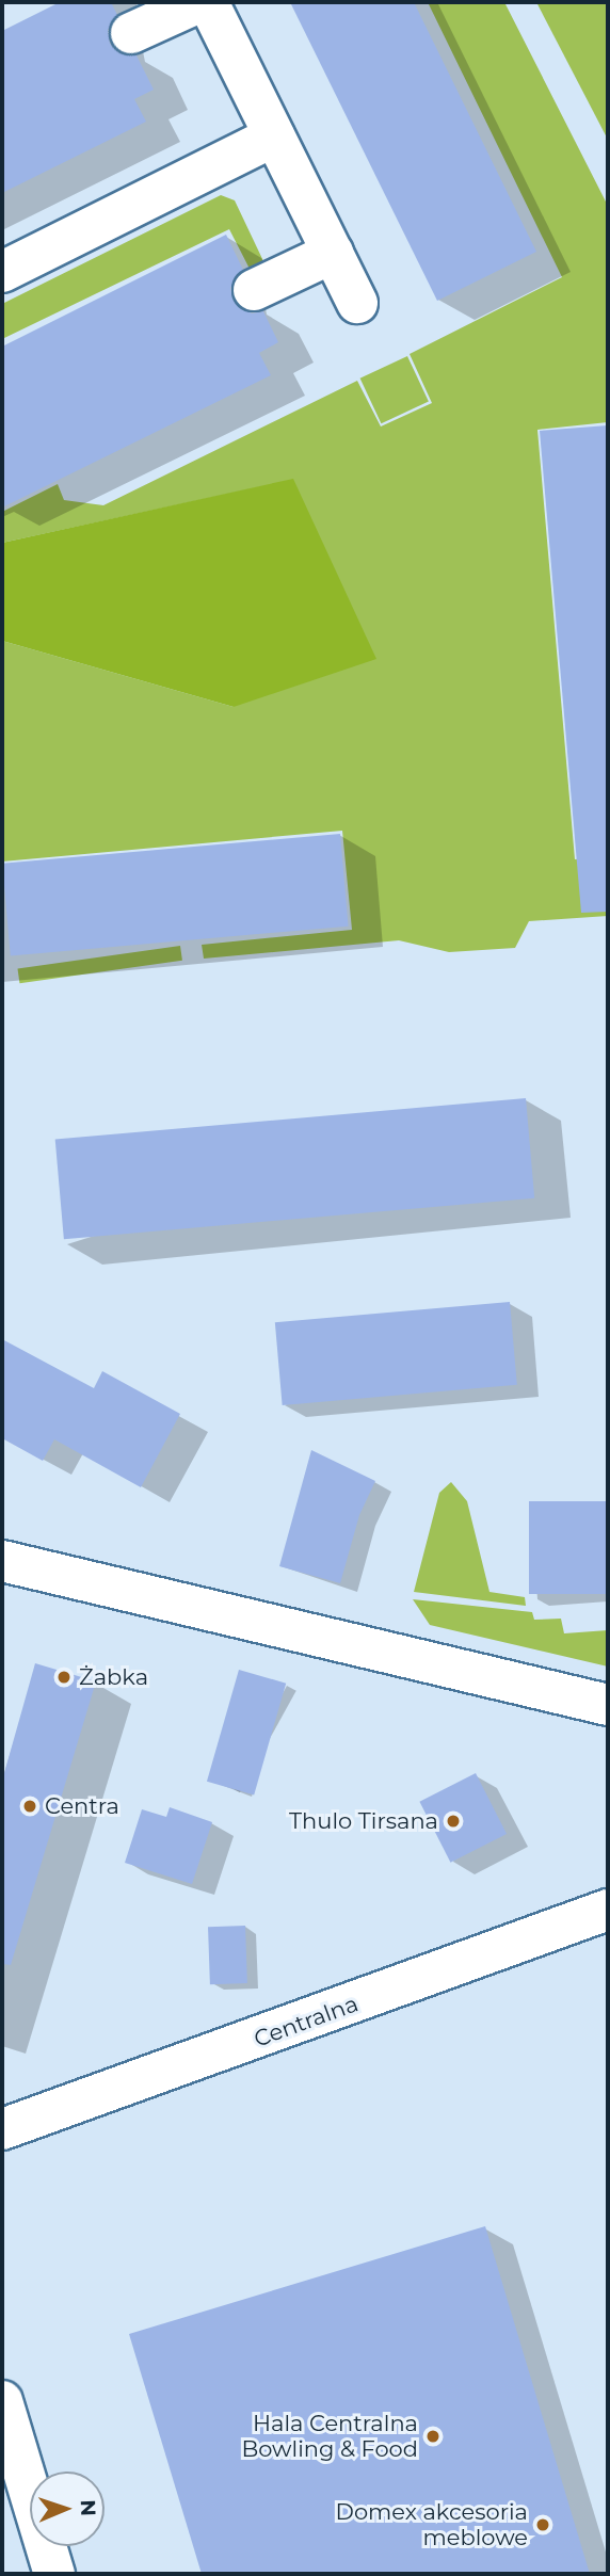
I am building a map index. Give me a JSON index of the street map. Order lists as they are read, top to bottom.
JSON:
{
  "streets": {
    "street": ["Centralna"]
  },
  "places": [
    "Żabka",
    "Centra",
    "Thulo Tirsana",
    "Hala Centralna Bowling & Food",
    "Domex akcesoria meblowe"
  ],
  "north": "right"
}
